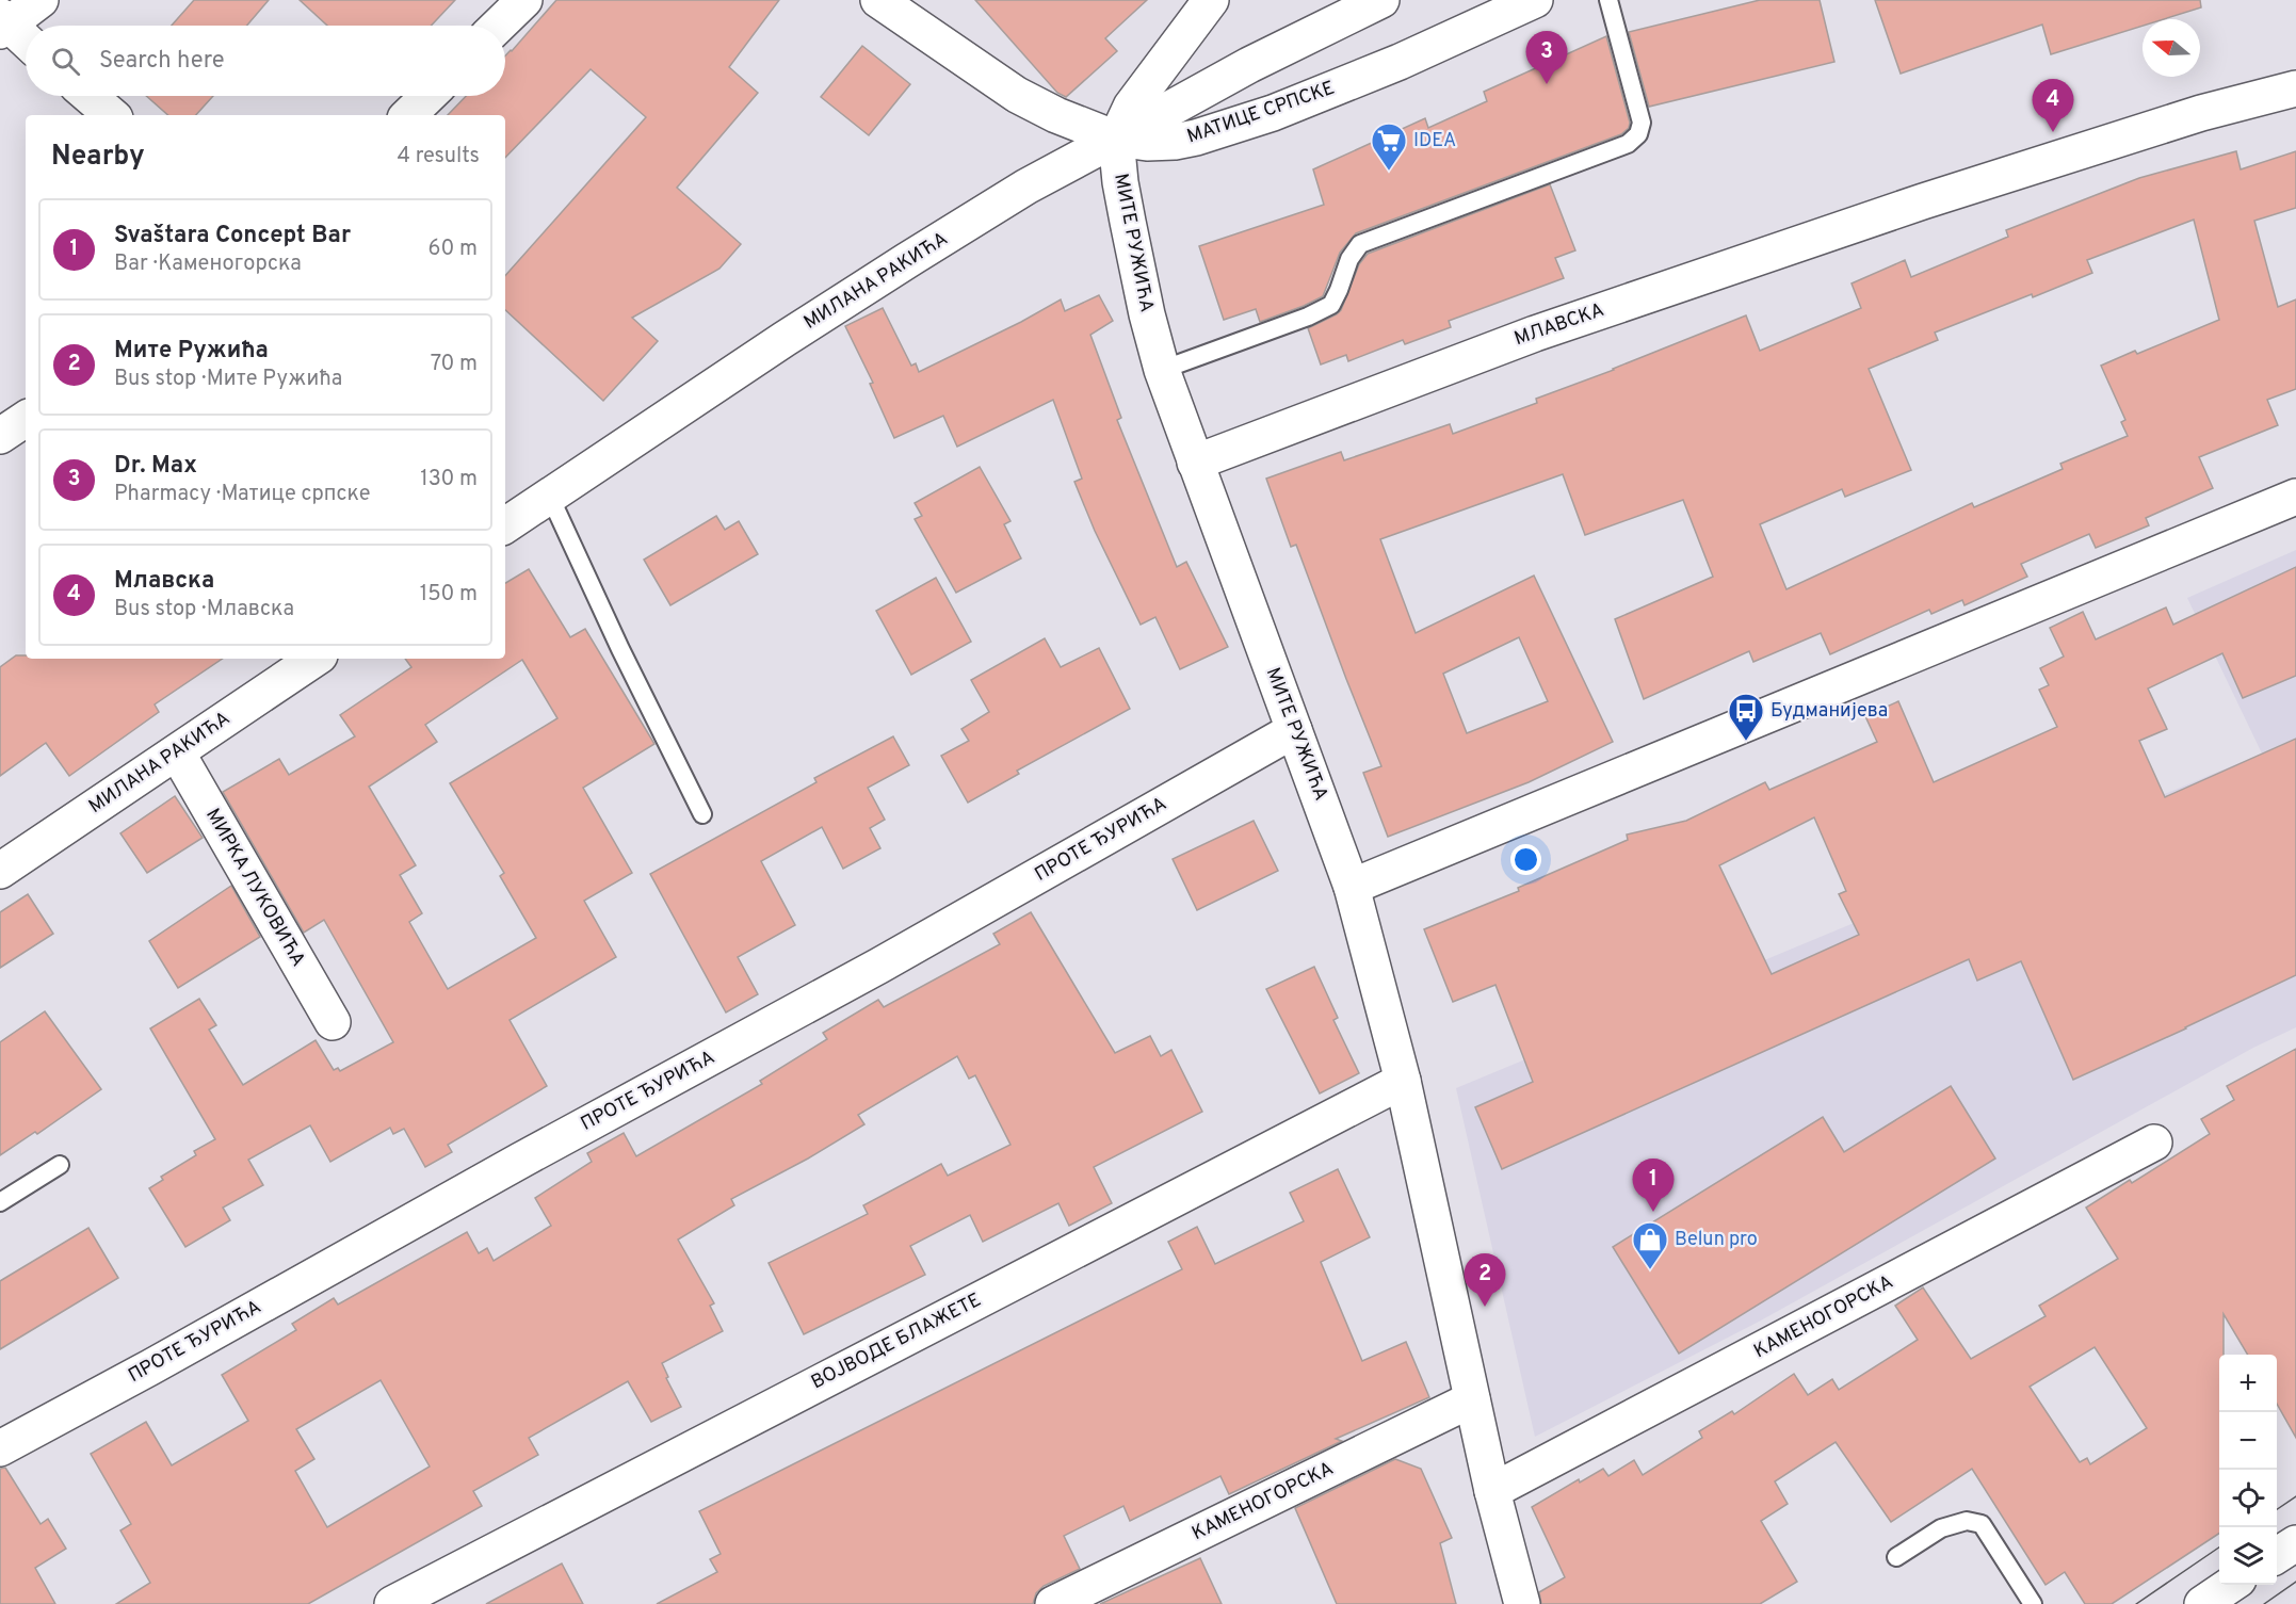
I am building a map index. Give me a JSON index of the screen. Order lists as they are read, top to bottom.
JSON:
{
  "streets": {
    "street": [
      "МАТИЦЕ СРПСКЕ",
      "МИТЕ РУЖИЋА",
      "МИЛАНА РАКИЋА",
      "МЛАВСКА",
      "ПРОТЕ ЂУРИЋА",
      "МИРКА ЛУКОВИЋА",
      "КАМЕНОГОРСКА",
      "ВОЈВОДЕ БЛАЖЕТЕ"
    ]
  },
  "crossings": [
    ["МАТИЦЕ СРПСКЕ", "МИТЕ РУЖИЋА"],
    ["МАТИЦЕ СРПСКЕ", "МИЛАНА РАКИЋА"],
    ["МИТЕ РУЖИЋА", "МИЛАНА РАКИЋА"],
    ["МИТЕ РУЖИЋА", "МЛАВСКА"],
    ["МИТЕ РУЖИЋА", "ПРОТЕ ЂУРИЋА"],
    ["МИТЕ РУЖИЋА", "КАМЕНОГОРСКА"],
    ["МИТЕ РУЖИЋА", "ВОЈВОДЕ БЛАЖЕТЕ"],
    ["МИЛАНА РАКИЋА", "МИРКА ЛУКОВИЋА"]
  ],
  "places": {
    "supermarket": ["IDEA"],
    "bus stop": ["Будманијева"],
    "shop": ["Belun pro"]
  },
  "north": "left",
  "page": {
    "search": "Search here",
    "pins": [
      "3",
      "4",
      "1",
      "2"
    ],
    "heading": ["Nearby", "4 results"],
    "list": [
      {
        "mark": "1",
        "name": "Svaštara Concept Bar",
        "note": "Bar · Каменогорска",
        "value": "60 m"
      },
      {
        "mark": "2",
        "name": "Мите Ружића",
        "note": "Bus stop · Мите Ружића",
        "value": "70 m"
      },
      {
        "mark": "3",
        "name": "Dr. Max",
        "note": "Pharmacy · Матице српске",
        "value": "130 m"
      },
      {
        "mark": "4",
        "name": "Млавска",
        "note": "Bus stop · Млавска",
        "value": "150 m"
      }
    ],
    "map_buttons": ["+", "−"]
  }
}
